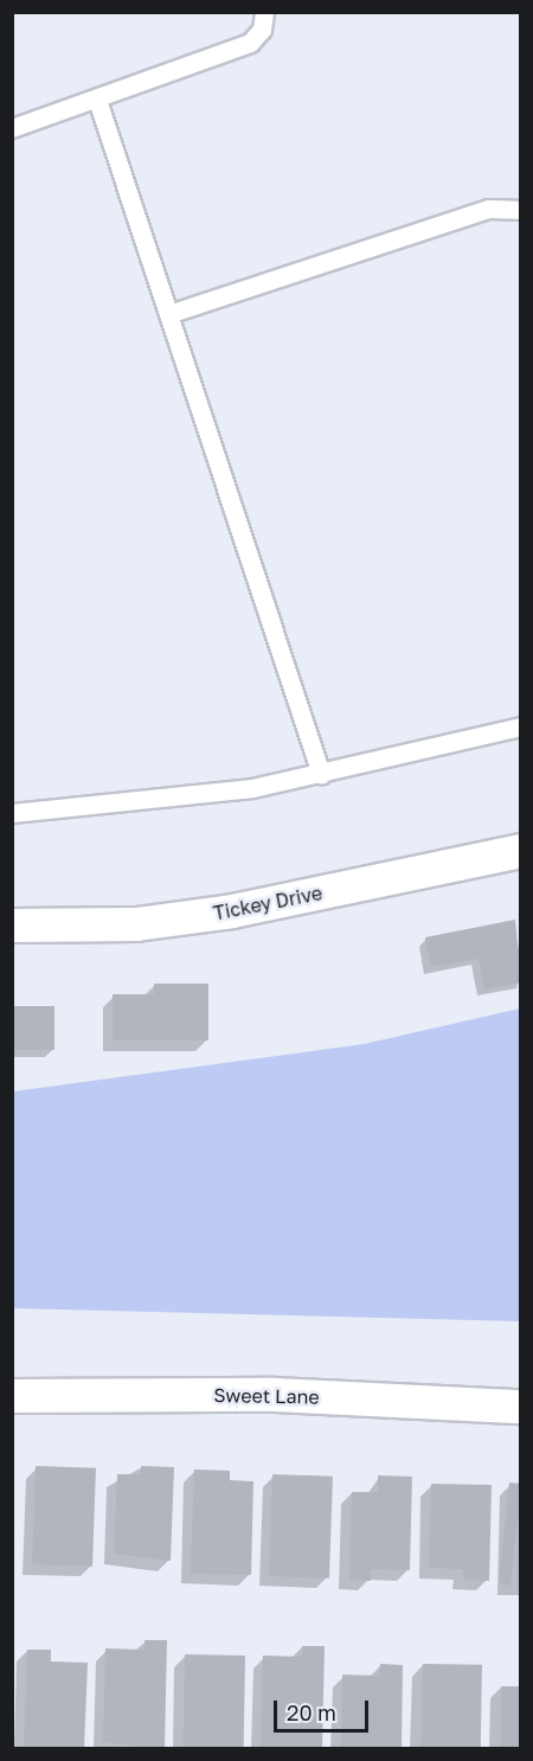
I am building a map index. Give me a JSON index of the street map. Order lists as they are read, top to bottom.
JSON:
{
  "streets": {
    "street": ["Tickey Drive", "Sweet Lane"]
  },
  "scale_bar": "20 m"
}
